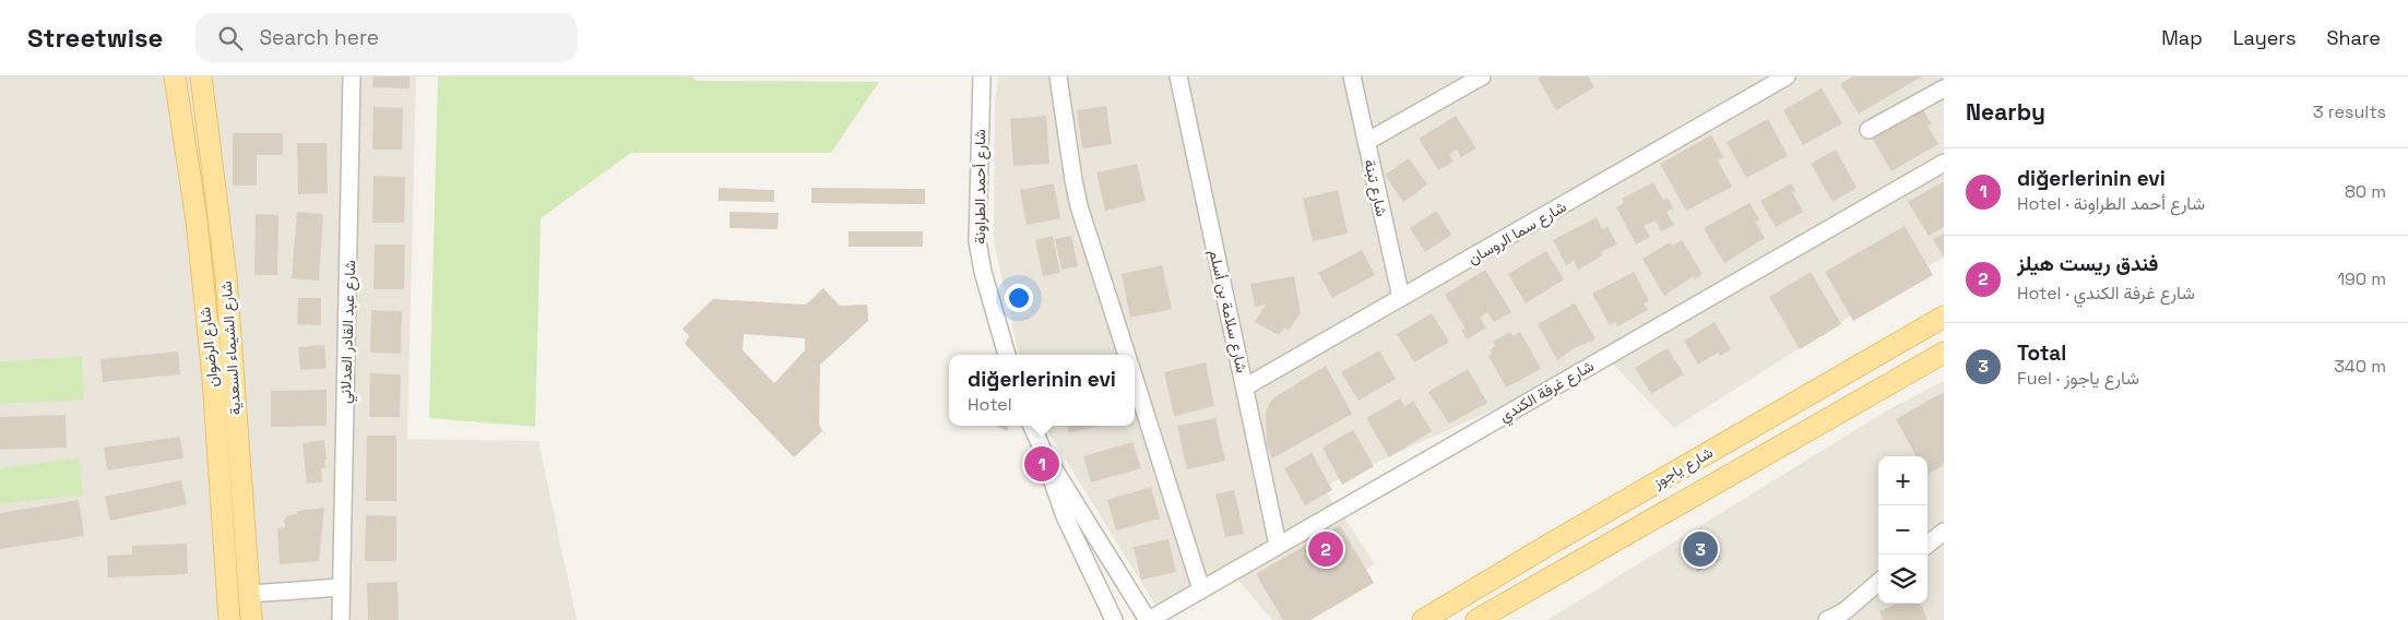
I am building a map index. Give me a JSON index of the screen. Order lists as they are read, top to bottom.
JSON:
{
  "streets": {
    "main road": ["شارع الرضوان", "شارع الشيماء السعدية", "شارع ياجوز"],
    "street": [
      "شارع أحمد الطراونة",
      "شارع تبنة",
      "شارع سما الروسان",
      "شارع سلامة بن أسلم",
      "شارع عبد القادر العدلاني",
      "شارع غرفة الكندي"
    ]
  },
  "crossings": [
    ["شارع تبنة", "شارع سما الروسان"],
    ["شارع سما الروسان", "شارع سلامة بن أسلم"],
    ["شارع سلامة بن أسلم", "شارع غرفة الكندي"]
  ],
  "page": {
    "header": "Streetwise",
    "search": "Search here",
    "nav": ["Map", "Layers", "Share"],
    "heading": ["Nearby", "3 results"],
    "list": [
      {
        "mark": "1",
        "name": "diğerlerinin evi",
        "note": "Hotel · شارع أحمد الطراونة",
        "value": "80 m"
      },
      {
        "mark": "2",
        "name": "فندق ريست هيلز",
        "note": "Hotel · شارع غرفة الكندي",
        "value": "190 m"
      },
      {
        "mark": "3",
        "name": "Total",
        "note": "Fuel · شارع ياجوز",
        "value": "340 m"
      }
    ],
    "popup": ["diğerlerinin evi", "Hotel"],
    "pins": ["1", "2", "3"],
    "map_buttons": ["+", "−"]
  }
}
